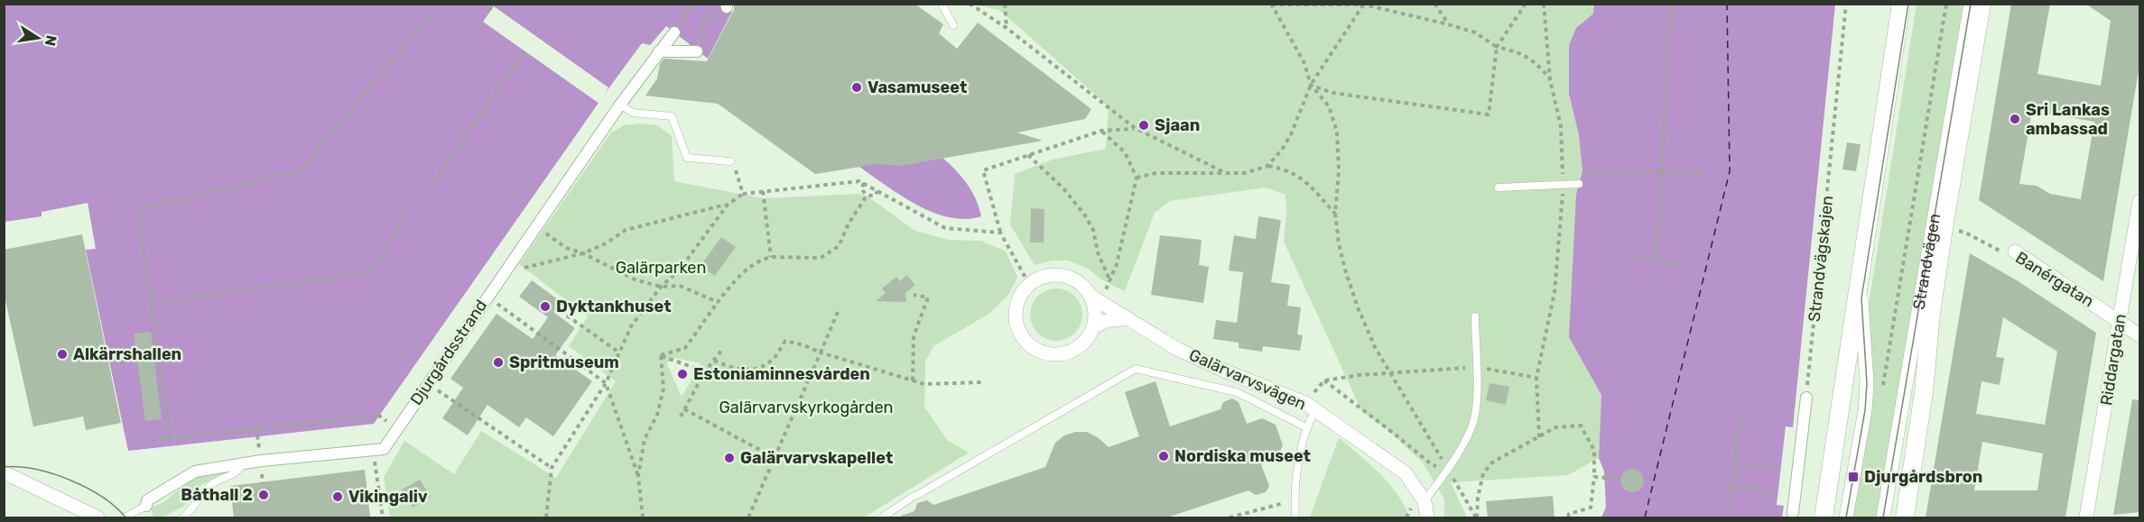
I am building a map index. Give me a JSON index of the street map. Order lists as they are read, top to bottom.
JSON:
{
  "streets": {
    "street": [
      "Strandvägen",
      "Banérgatan",
      "Djurgårdsstrand",
      "Riddargatan",
      "Galärvarvsvägen"
    ],
    "path": ["Strandvägskajen"]
  },
  "crossings": [
    ["Banérgatan", "Riddargatan"]
  ],
  "parks": ["Galärparken", "Galärvarvskyrkogården"],
  "places": {
    "other": [
      "Vasamuseet",
      "Sri Lankas ambassad",
      "Sjaan",
      "Dyktankhuset",
      "Alkärrshallen",
      "Spritmuseum",
      "Estoniaminnesvården",
      "Nordiska museet",
      "Galärvarvskapellet",
      "Båthall 2",
      "Vikingaliv"
    ],
    "transit": ["Djurgårdsbron"]
  },
  "north": "right"
}
